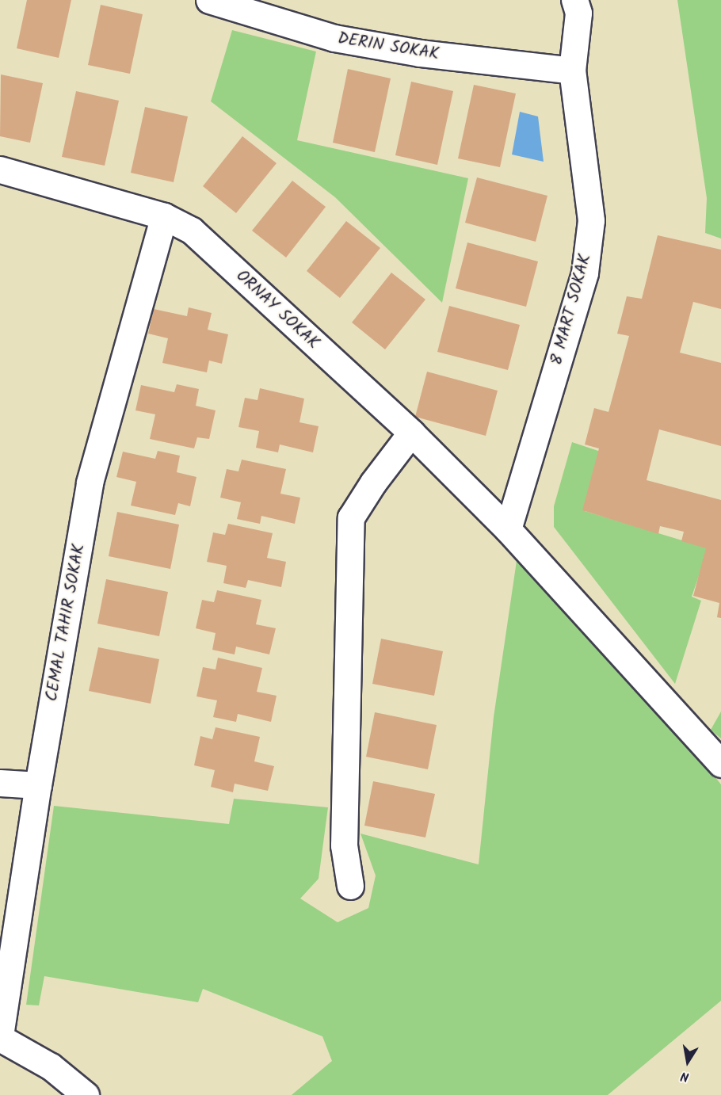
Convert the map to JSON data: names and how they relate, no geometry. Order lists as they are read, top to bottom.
{
  "streets": {
    "street": [
      "DERIN SOKAK",
      "ORNAY SOKAK",
      "8 MART SOKAK",
      "CEMAL TAHIR SOKAK"
    ]
  },
  "crossings": [
    ["DERIN SOKAK", "8 MART SOKAK"],
    ["ORNAY SOKAK", "8 MART SOKAK"],
    ["ORNAY SOKAK", "CEMAL TAHIR SOKAK"]
  ],
  "north": "bottom"
}
